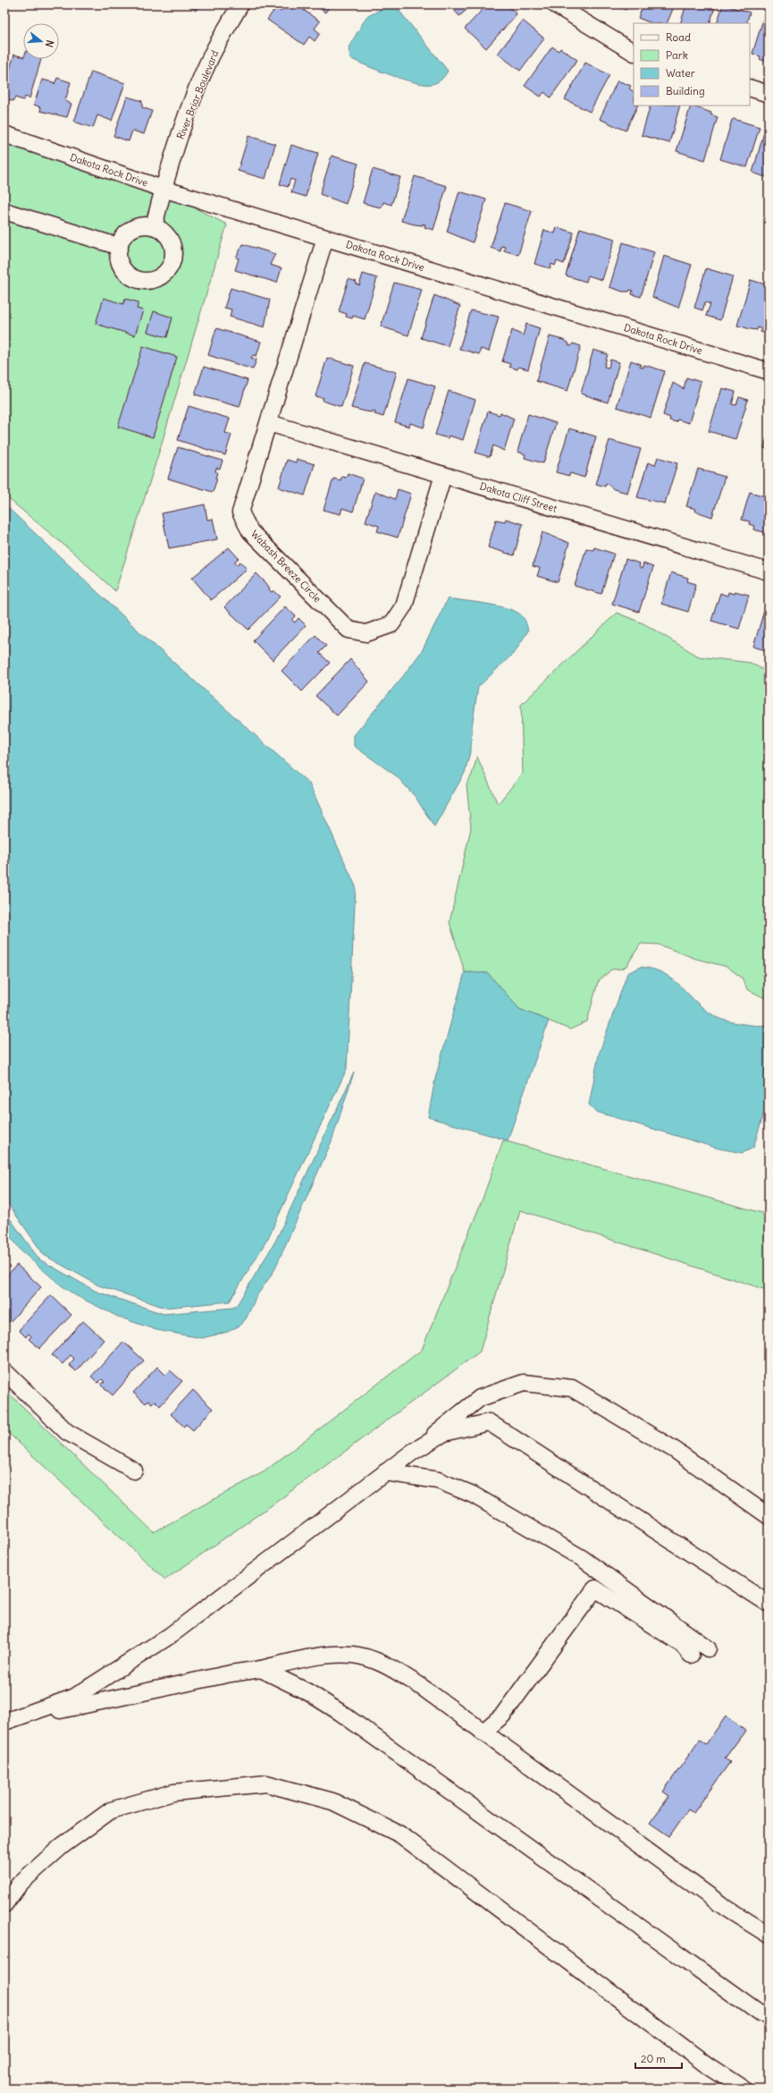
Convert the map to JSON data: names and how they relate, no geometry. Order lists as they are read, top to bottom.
{
  "streets": {
    "street": [
      "River Briar Boulevard",
      "Dakota Rock Drive",
      "Dakota Cliff Street",
      "Wabash Breeze Circle"
    ]
  },
  "crossings": [
    ["River Briar Boulevard", "Dakota Rock Drive"],
    ["Dakota Rock Drive", "Wabash Breeze Circle"],
    ["Dakota Cliff Street", "Wabash Breeze Circle"]
  ],
  "legend": [
    "Road",
    "Park",
    "Water",
    "Building"
  ],
  "scale_bar": "20 m",
  "north": "right"
}
